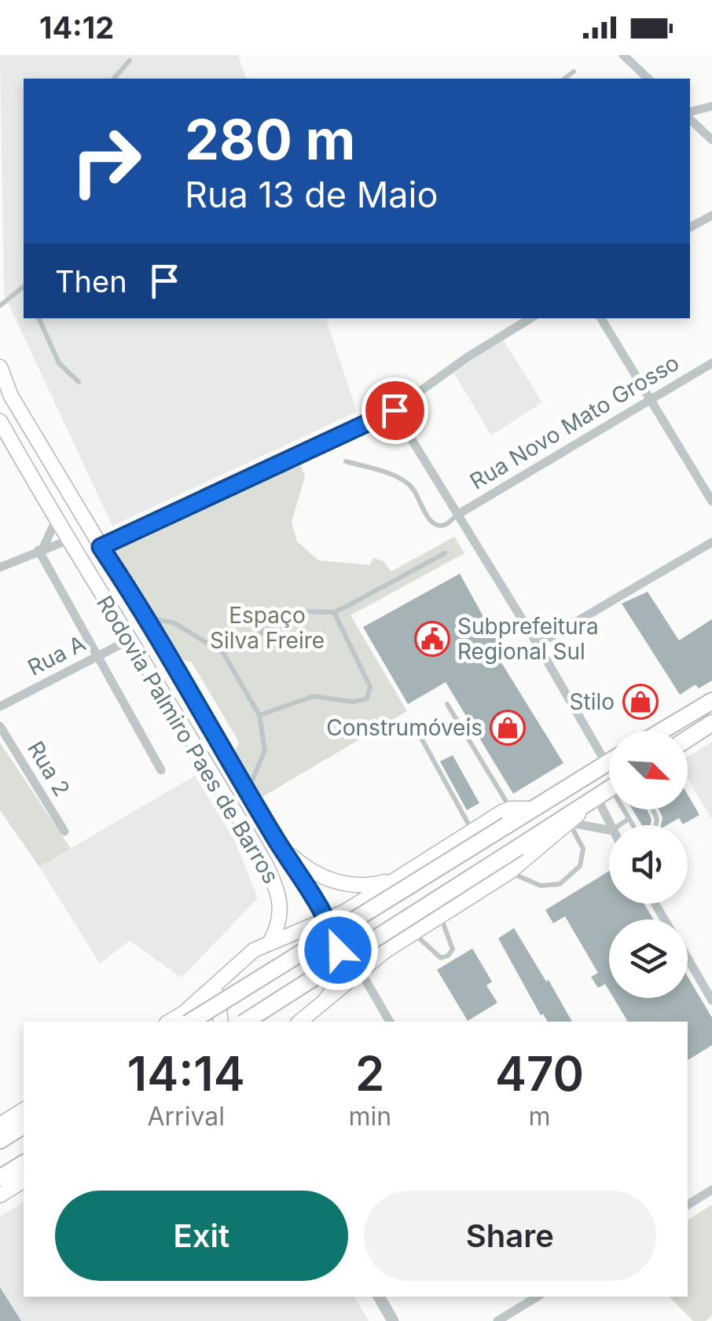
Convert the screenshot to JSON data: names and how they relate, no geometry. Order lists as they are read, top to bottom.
{
  "streets": {
    "main road": ["Rodovia Palmiro Paes de Barros"],
    "street": ["Rua Novo Mato Grosso", "Rua A", "Rua 2"]
  },
  "crossings": [
    ["Rua A", "Rodovia Palmiro Paes de Barros"]
  ],
  "parks": ["Espaço Silva Freire"],
  "places": {
    "public building": ["Subprefeitura Regional Sul"],
    "shop": ["Stilo", "Construmóveis"]
  },
  "north": "bottom right",
  "page": {
    "status": "14:12",
    "turn": ["280 m", "Rua 13 de Maio"],
    "then": "Then",
    "eta": [
      "14:14",
      "Arrival",
      "2",
      "min",
      "470",
      "m"
    ],
    "buttons": ["Exit", "Share"]
  }
}
